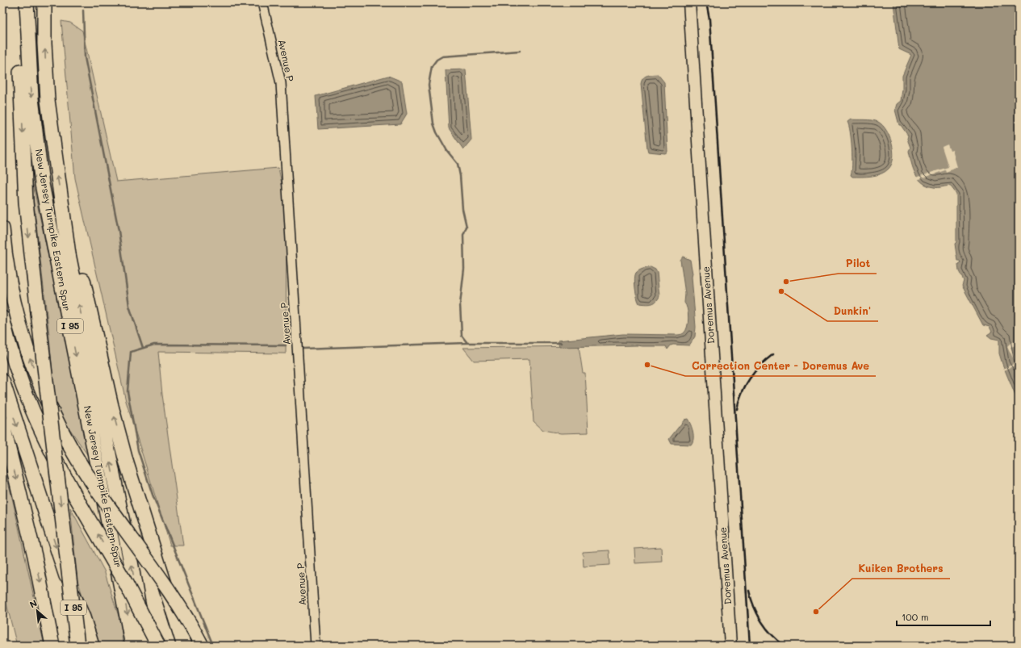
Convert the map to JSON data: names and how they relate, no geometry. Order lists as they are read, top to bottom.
{
  "streets": {
    "highway": ["New Jersey Turnpike Eastern Spur", "I 95"],
    "main road": ["Doremus Avenue"],
    "street": ["Avenue P"]
  },
  "places": [
    "Pilot",
    "Dunkin'",
    "Correction Center - Doremus Ave",
    "Kuiken Brothers"
  ],
  "scale_bar": "100 m",
  "north": "top left"
}
